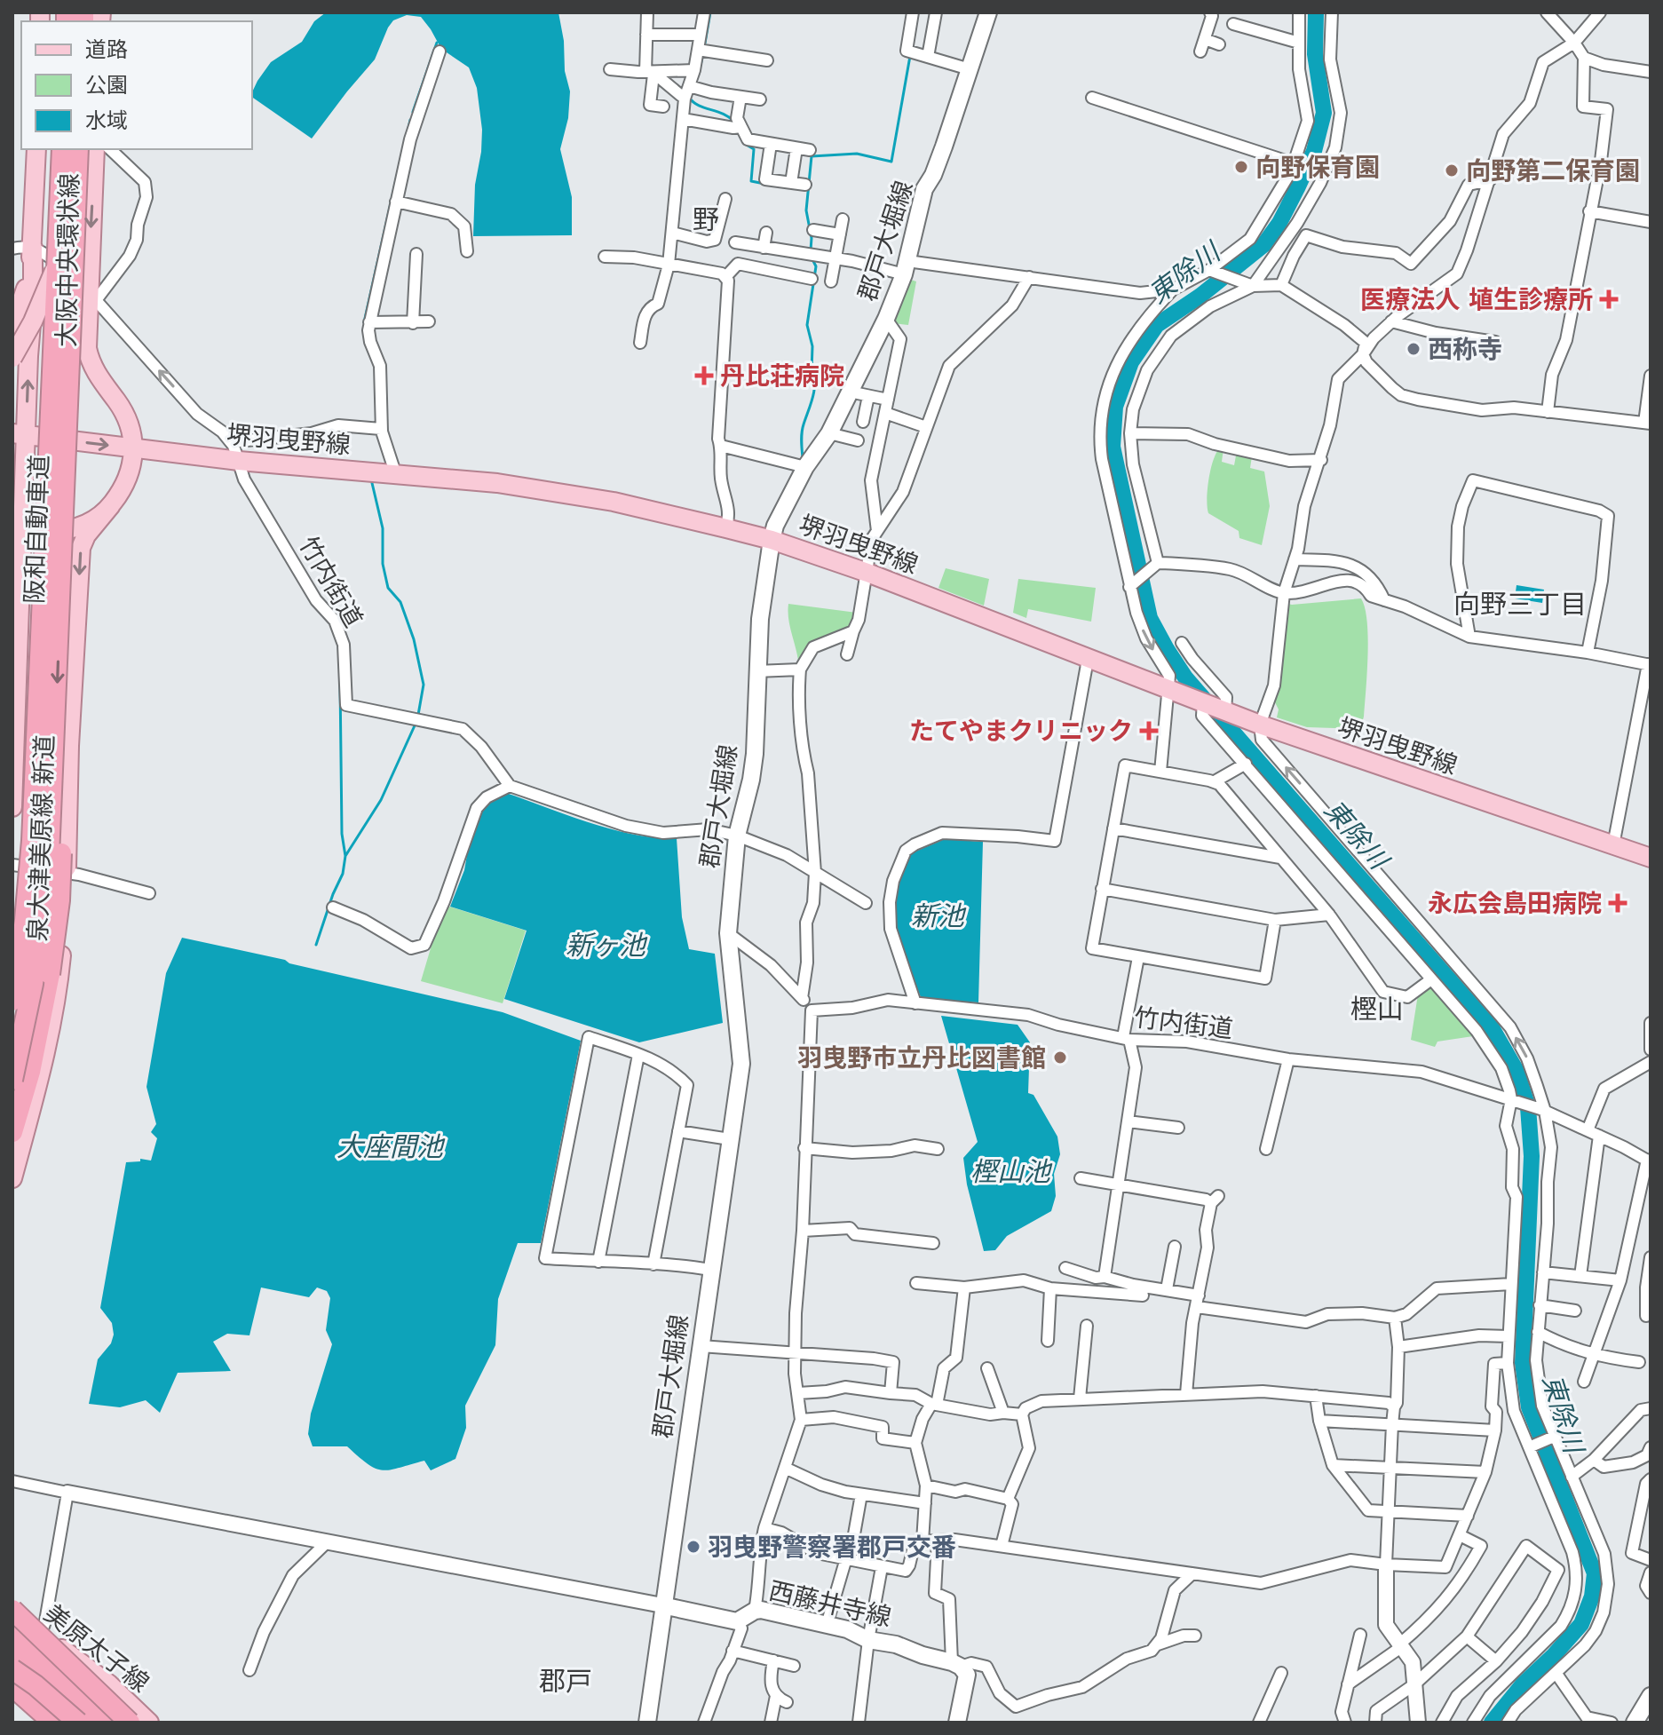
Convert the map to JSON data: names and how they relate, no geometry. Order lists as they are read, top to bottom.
{
  "streets": {
    "highway": ["阪和自動車道"],
    "main road": [
      "郡戸大堀線",
      "大阪中央環状線",
      "堺羽曳野線",
      "泉大津美原線 新道",
      "西藤井寺線",
      "美原太子線"
    ],
    "street": ["竹内街道"]
  },
  "crossings": [
    ["郡戸大堀線", "堺羽曳野線"],
    ["郡戸大堀線", "西藤井寺線"],
    ["大阪中央環状線", "堺羽曳野線"],
    ["大阪中央環状線", "竹内街道"],
    ["大阪中央環状線", "泉大津美原線 新道"],
    ["堺羽曳野線", "竹内街道"],
    ["堺羽曳野線", "泉大津美原線 新道"],
    ["竹内街道", "泉大津美原線 新道"]
  ],
  "districts": [
    "野",
    "向野三丁目",
    "樫山",
    "郡戸"
  ],
  "water": [
    "東除川",
    "新池",
    "新ヶ池",
    "大座間池",
    "樫山池"
  ],
  "places": {
    "other": [
      "向野保育園",
      "向野第二保育園",
      "西称寺",
      "羽曳野市立丹比図書館",
      "羽曳野警察署郡戸交番"
    ],
    "health": [
      "医療法人 埴生診療所",
      "丹比荘病院",
      "たてやまクリニック",
      "永広会島田病院"
    ]
  },
  "legend": ["道路", "公園", "水域"]
}
